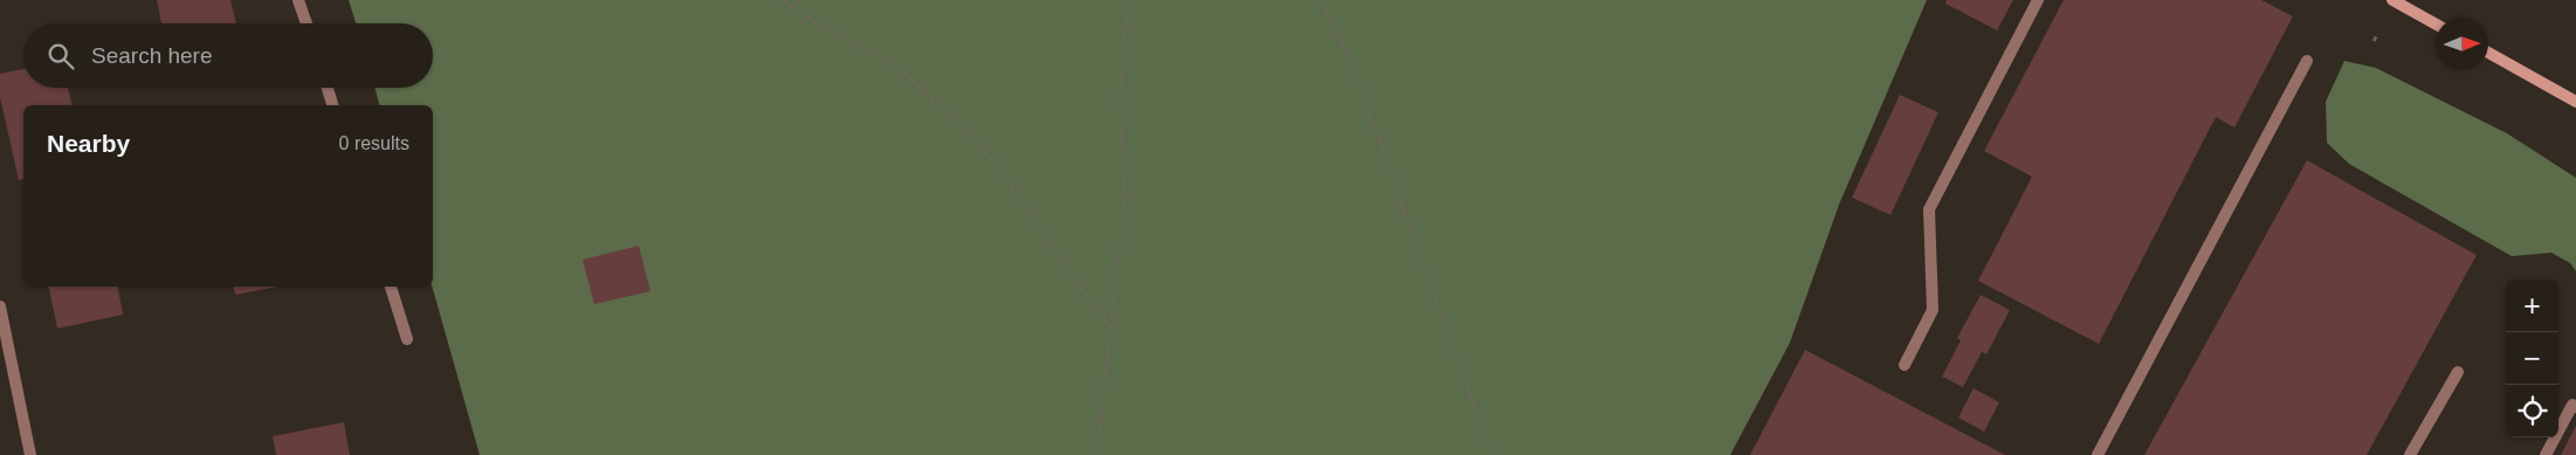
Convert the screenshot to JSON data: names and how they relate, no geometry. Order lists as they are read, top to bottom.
{
  "north": "right",
  "page": {
    "search": "Search here",
    "heading": ["Nearby", "0 results"],
    "map_buttons": ["+", "−"]
  }
}
